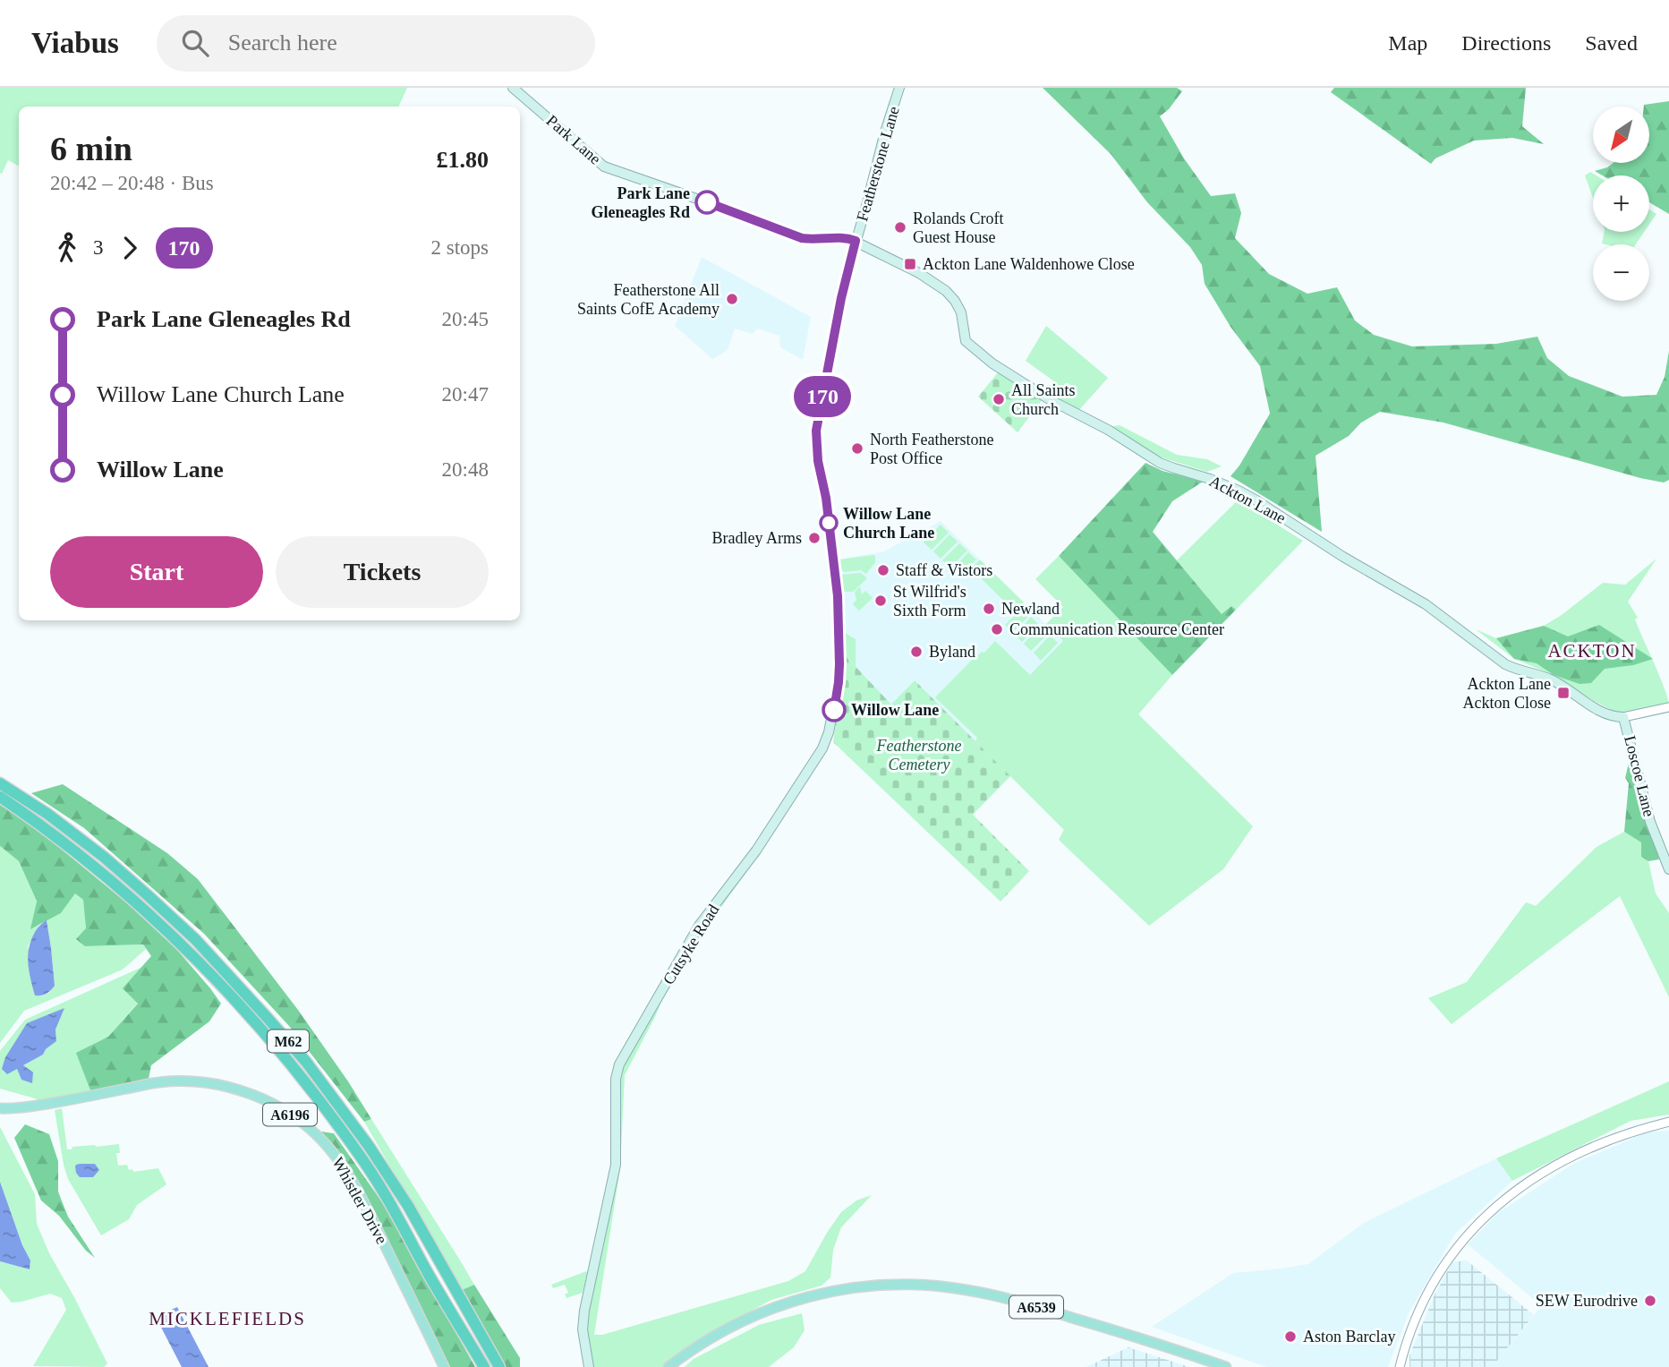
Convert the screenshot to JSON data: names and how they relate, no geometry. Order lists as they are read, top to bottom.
{
  "streets": {
    "highway": ["M62"],
    "main road": [
      "Park Lane",
      "Featherstone Lane",
      "Ackton Lane",
      "Loscoe Lane",
      "Cutsyke Road",
      "A6196",
      "Whistler Drive",
      "A6539"
    ]
  },
  "crossings": [
    ["Park Lane", "Featherstone Lane"],
    ["Park Lane", "Ackton Lane"],
    ["Park Lane", "Cutsyke Road"],
    ["Featherstone Lane", "Ackton Lane"],
    ["Featherstone Lane", "Cutsyke Road"],
    ["Ackton Lane", "Loscoe Lane"],
    ["Ackton Lane", "Cutsyke Road"]
  ],
  "districts": ["ACKTON", "MICKLEFIELDS"],
  "parks": ["Featherstone Cemetery"],
  "places": {
    "other": [
      "Park Lane Gleneagles Rd",
      "Rolands Croft Guest House",
      "Featherstone All Saints CofE Academy",
      "All Saints Church",
      "North Featherstone Post Office",
      "Willow Lane Church Lane",
      "Bradley Arms",
      "Staff & Vistors",
      "St Wilfrid's Sixth Form",
      "Newland",
      "Communication Resource Center",
      "Byland",
      "Willow Lane",
      "SEW Eurodrive",
      "Aston Barclay"
    ],
    "transit": ["Ackton Lane Waldenhowe Close", "Ackton Lane Ackton Close"]
  },
  "lines": ["bus line 170"],
  "north": "bottom left",
  "page": {
    "header": "Viabus",
    "search": "Search here",
    "nav": ["Map", "Directions", "Saved"],
    "on_map": "170",
    "map_buttons": ["+", "−"],
    "heading": ["6 min", "20:42 – 20:48 · Bus", "£1.80"],
    "legs": ["3", "170", "2 stops"],
    "list": [
      {
        "name": "Park Lane Gleneagles Rd",
        "value": "20:45"
      },
      {
        "name": "Willow Lane Church Lane",
        "value": "20:47"
      },
      {
        "name": "Willow Lane",
        "value": "20:48"
      }
    ],
    "buttons": ["Start", "Tickets"]
  }
}
